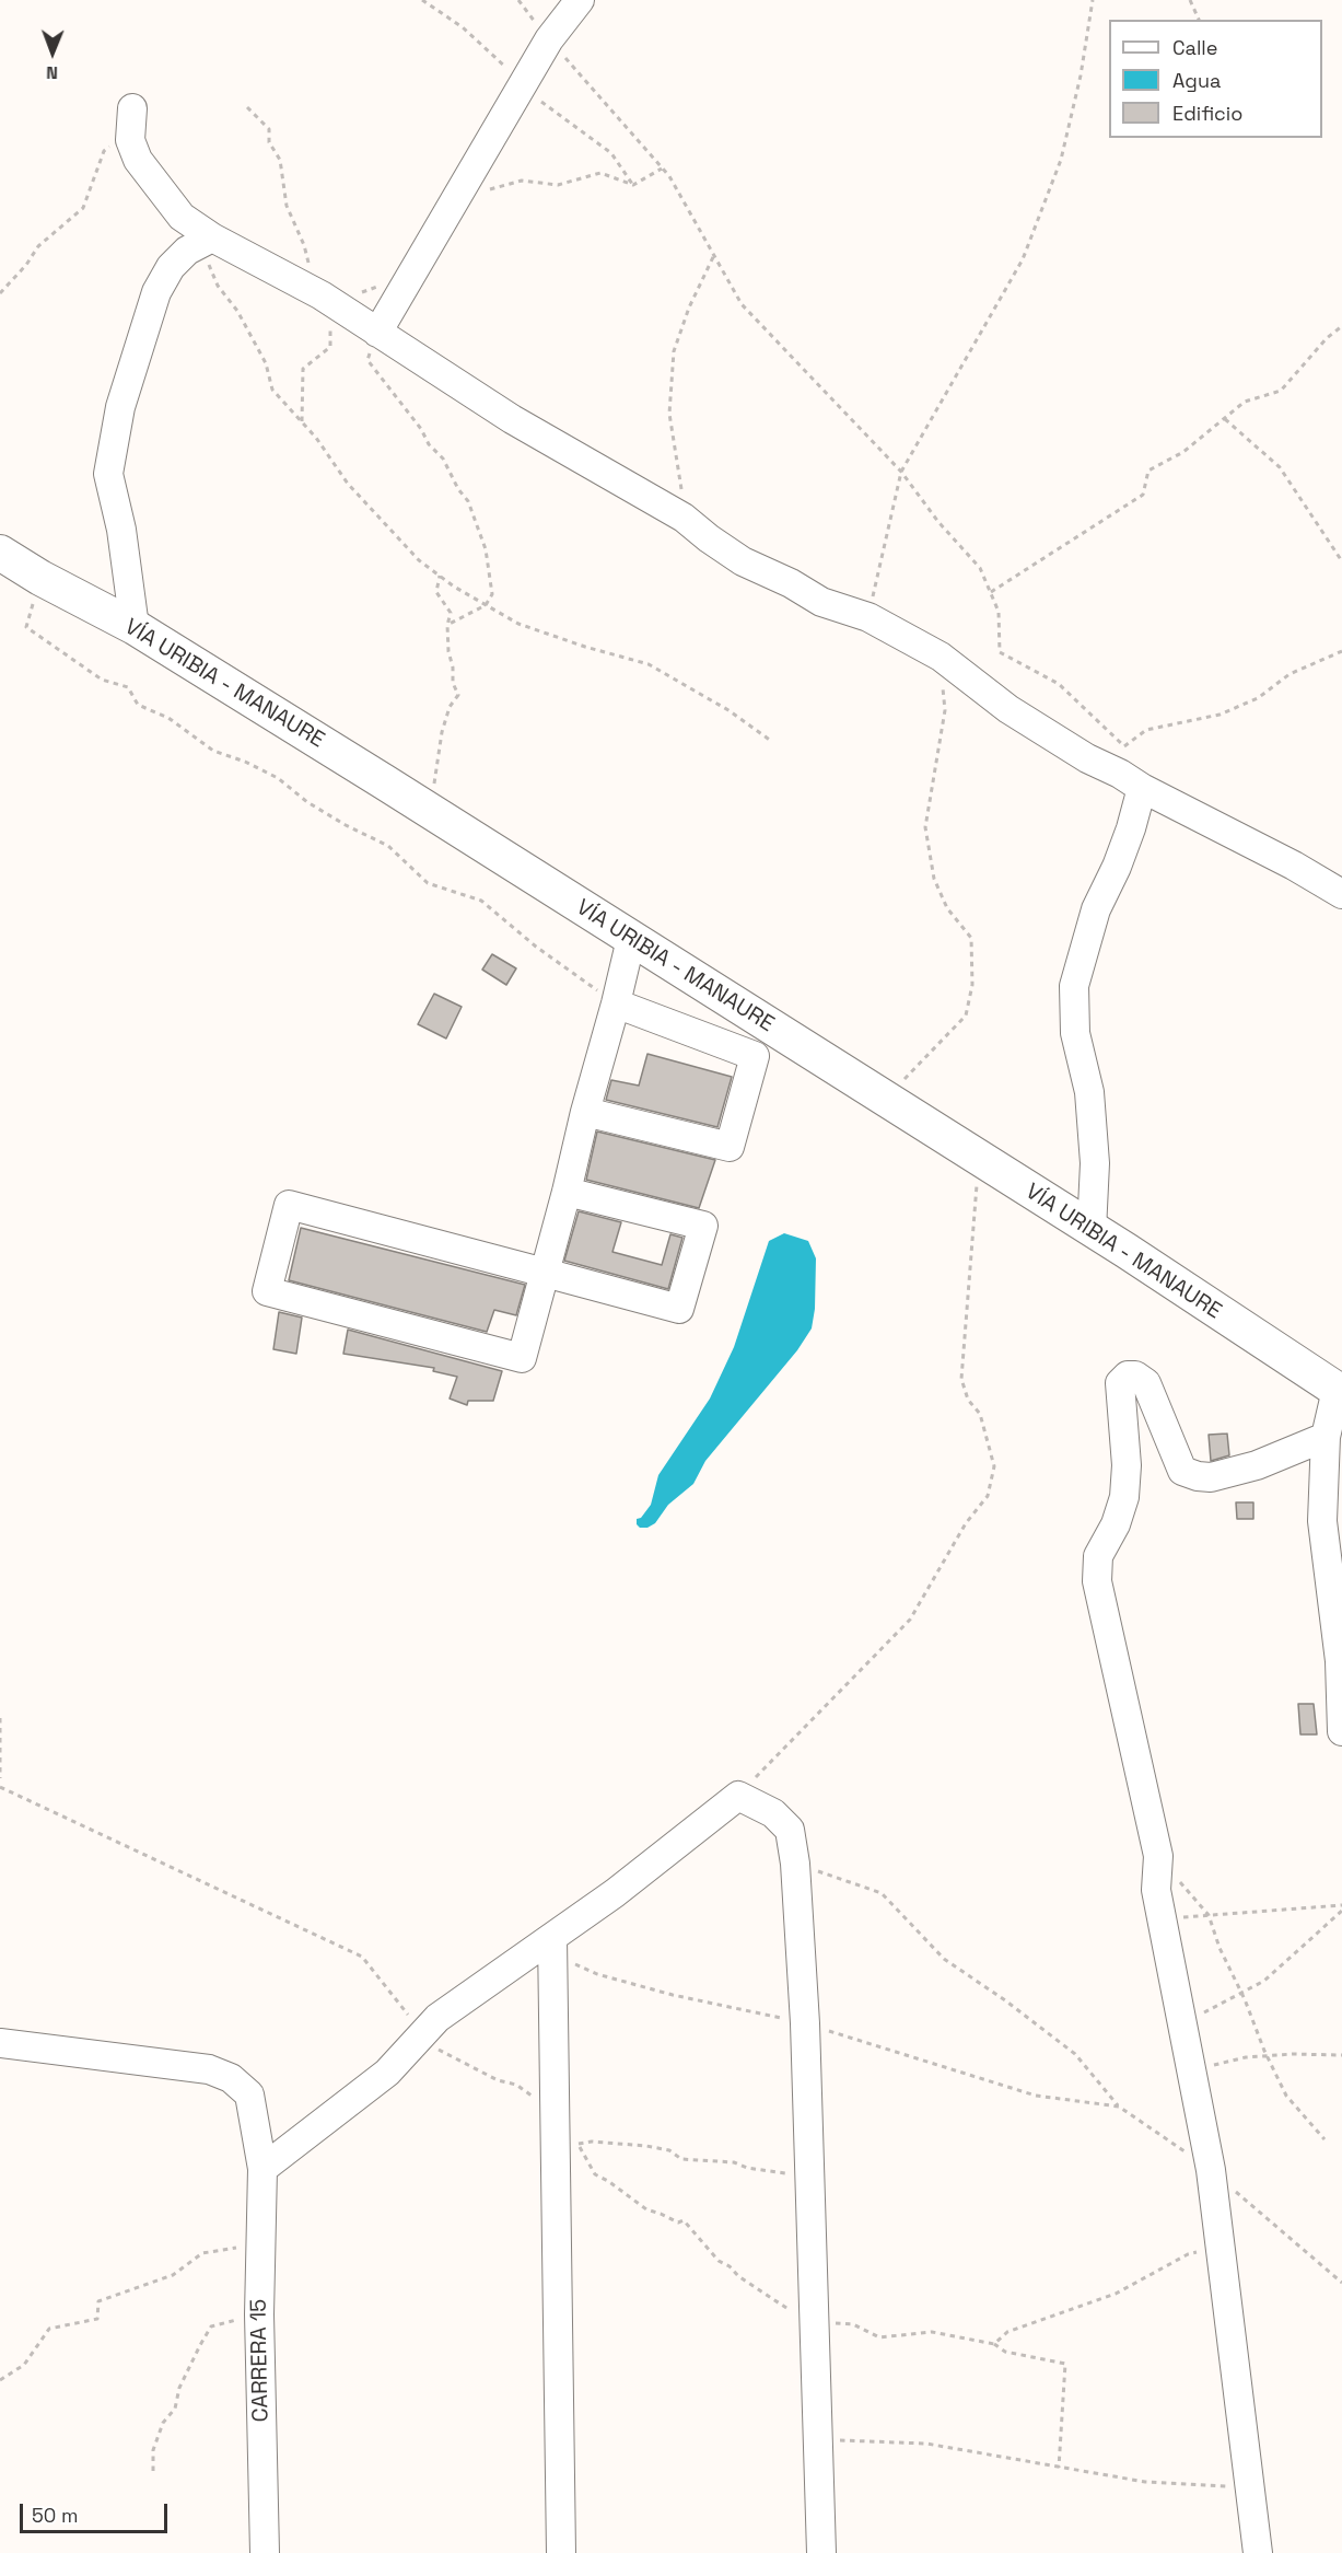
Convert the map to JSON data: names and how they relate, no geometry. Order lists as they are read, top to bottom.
{
  "streets": {
    "main road": ["VÍA URIBIA - MANAURE"],
    "street": ["CARRERA 15"]
  },
  "legend": ["Calle", "Agua", "Edificio"],
  "scale_bar": "50 m",
  "north": "bottom"
}
